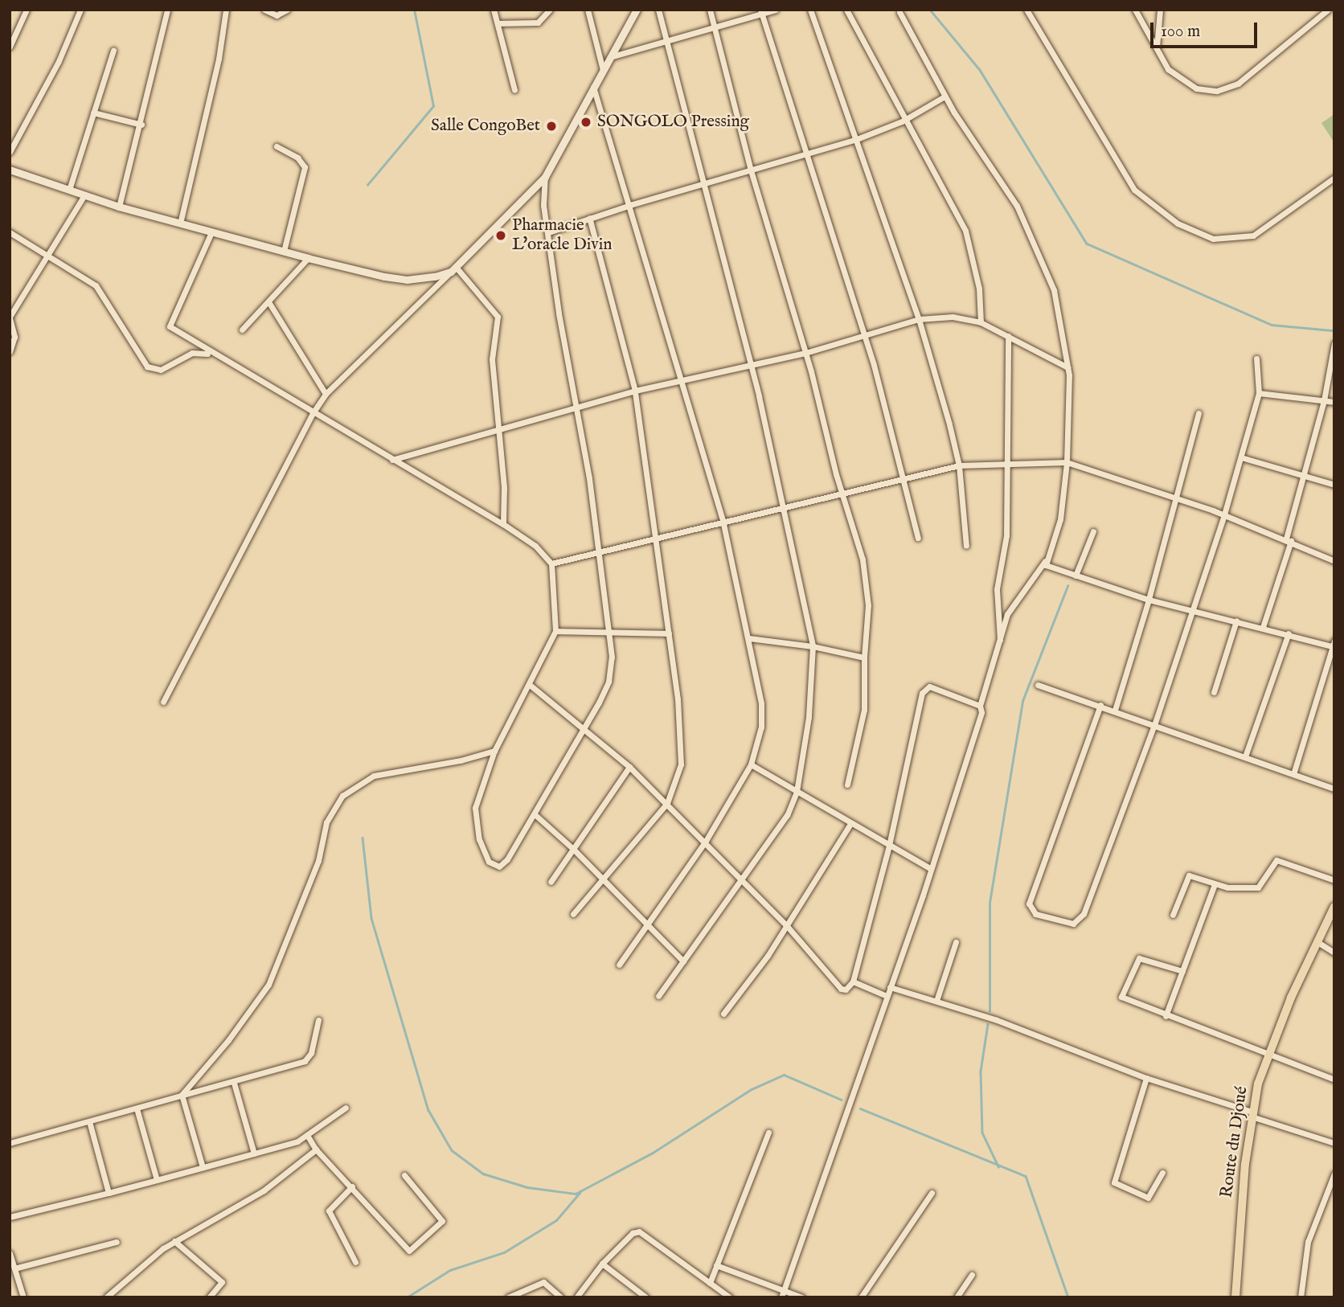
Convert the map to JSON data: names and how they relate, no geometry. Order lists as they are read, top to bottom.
{
  "streets": {
    "main road": ["Route du Djoué"]
  },
  "places": ["SONGOLO Pressing", "Salle CongoBet", "Pharmacie L'oracle Divin"],
  "scale_bar": "100 m"
}
